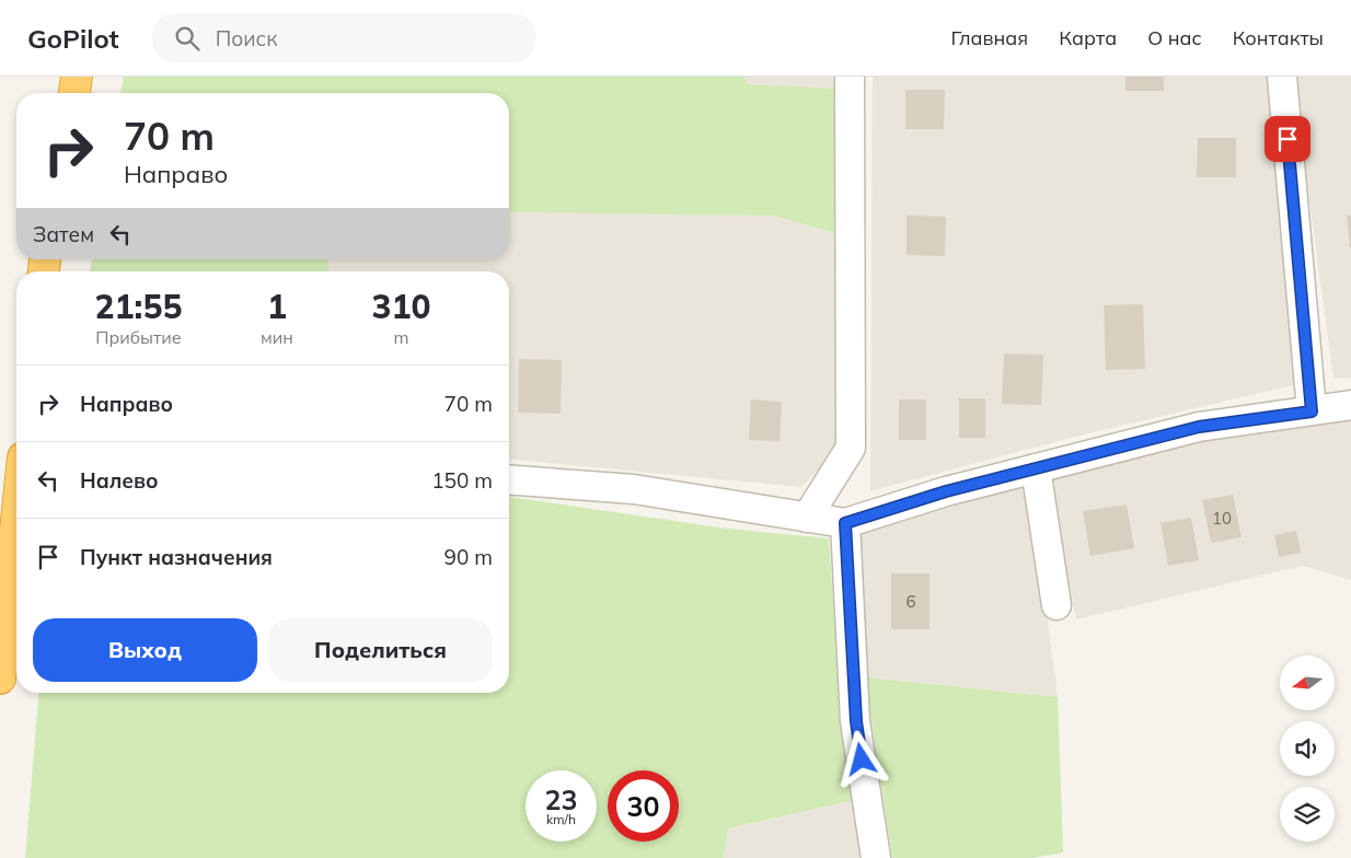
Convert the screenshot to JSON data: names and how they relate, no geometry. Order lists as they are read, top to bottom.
{
  "house_numbers": ["10", "6"],
  "north": "left",
  "page": {
    "header": "GoPilot",
    "search": "Поиск",
    "nav": [
      "Главная",
      "Карта",
      "О нас",
      "Контакты"
    ],
    "turn": ["70 m", "Направо"],
    "then": "Затем",
    "eta": [
      "21:55",
      "Прибытие",
      "1",
      "мин",
      "310",
      "m"
    ],
    "list": [
      {
        "name": "Направо",
        "value": "70 m"
      },
      {
        "name": "Налево",
        "value": "150 m"
      },
      {
        "name": "Пункт назначения",
        "value": "90 m"
      }
    ],
    "buttons": ["Выход", "Поделиться"],
    "speed": "23 km/h",
    "limit": "30"
  }
}
